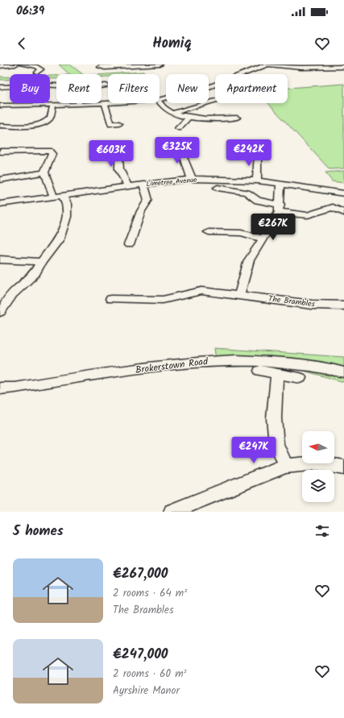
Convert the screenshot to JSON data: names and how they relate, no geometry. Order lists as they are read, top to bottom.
{
  "streets": {
    "street": ["Limetree Avenue", "The Brambles", "Brokerstown Road"]
  },
  "north": "left",
  "page": {
    "status": "06:39",
    "header": "Homiq",
    "chip": [
      "Buy",
      "Rent",
      "Filters",
      "New",
      "Apartment"
    ],
    "price": [
      "€325K",
      "€242K",
      "€603K",
      "€267K",
      "€247K"
    ],
    "heading": "5 homes",
    "list": [
      {
        "name": "€267,000",
        "note": "2 rooms · 64 m² · The Brambles"
      },
      {
        "name": "€247,000",
        "note": "2 rooms · 60 m² · Ayrshire Manor"
      }
    ]
  }
}
